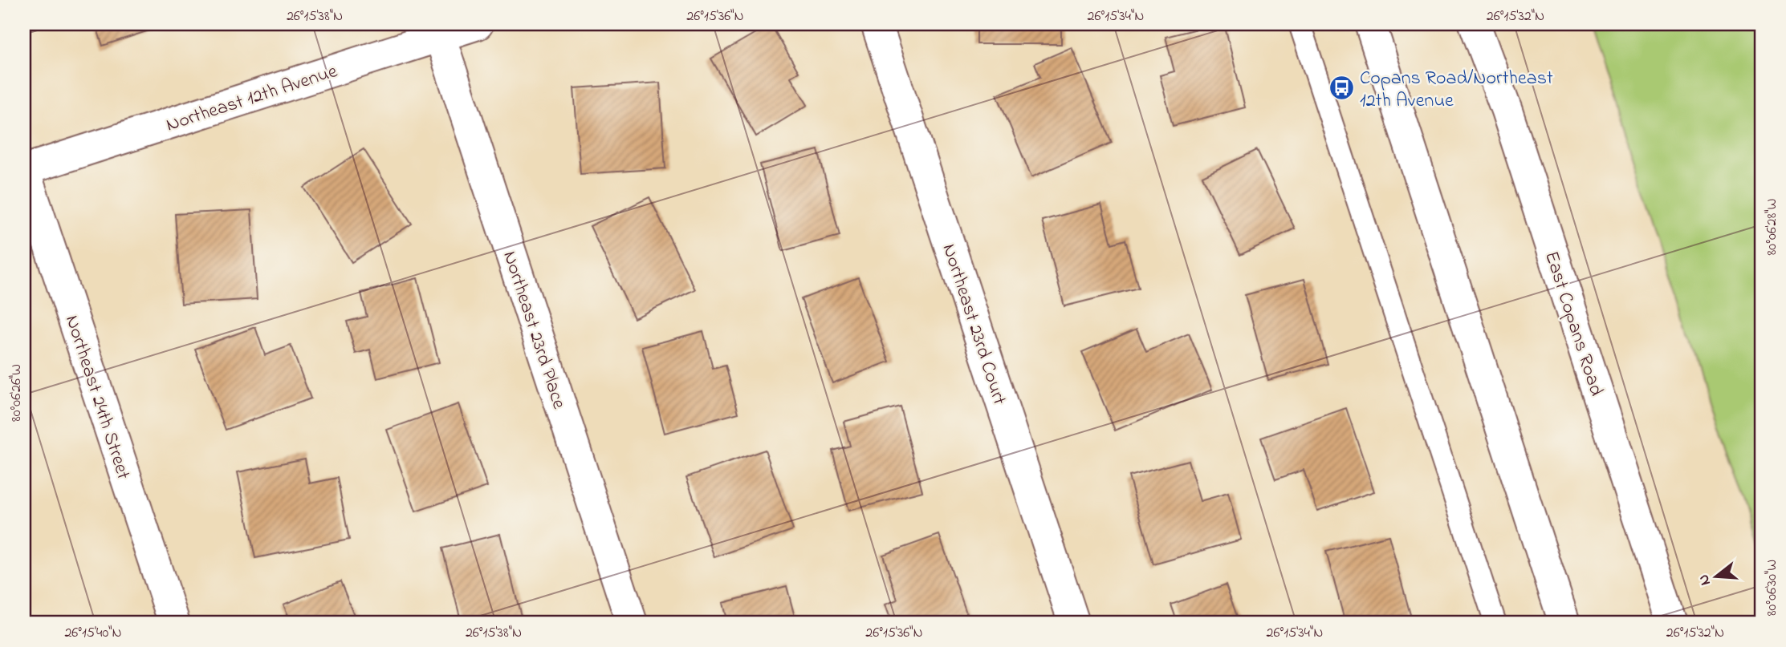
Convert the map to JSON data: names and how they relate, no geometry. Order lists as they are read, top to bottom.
{
  "streets": {
    "street": [
      "Northeast 12th Avenue",
      "East Copans Road",
      "Northeast 23rd Court",
      "Northeast 23rd Place",
      "Northeast 24th Street"
    ]
  },
  "crossings": [
    ["Northeast 12th Avenue", "Northeast 23rd Place"],
    ["Northeast 12th Avenue", "Northeast 24th Street"]
  ],
  "places": {
    "bus stop": ["Copans Road/Northeast 12th Avenue"]
  },
  "north": "left",
  "coordinates": [
    "26°15'38\"N",
    "26°15'36\"N",
    "26°15'34\"N",
    "26°15'32\"N",
    "80°06'28\"W",
    "80°06'26\"W",
    "80°06'30\"W",
    "26°15'40\"N"
  ]
}
